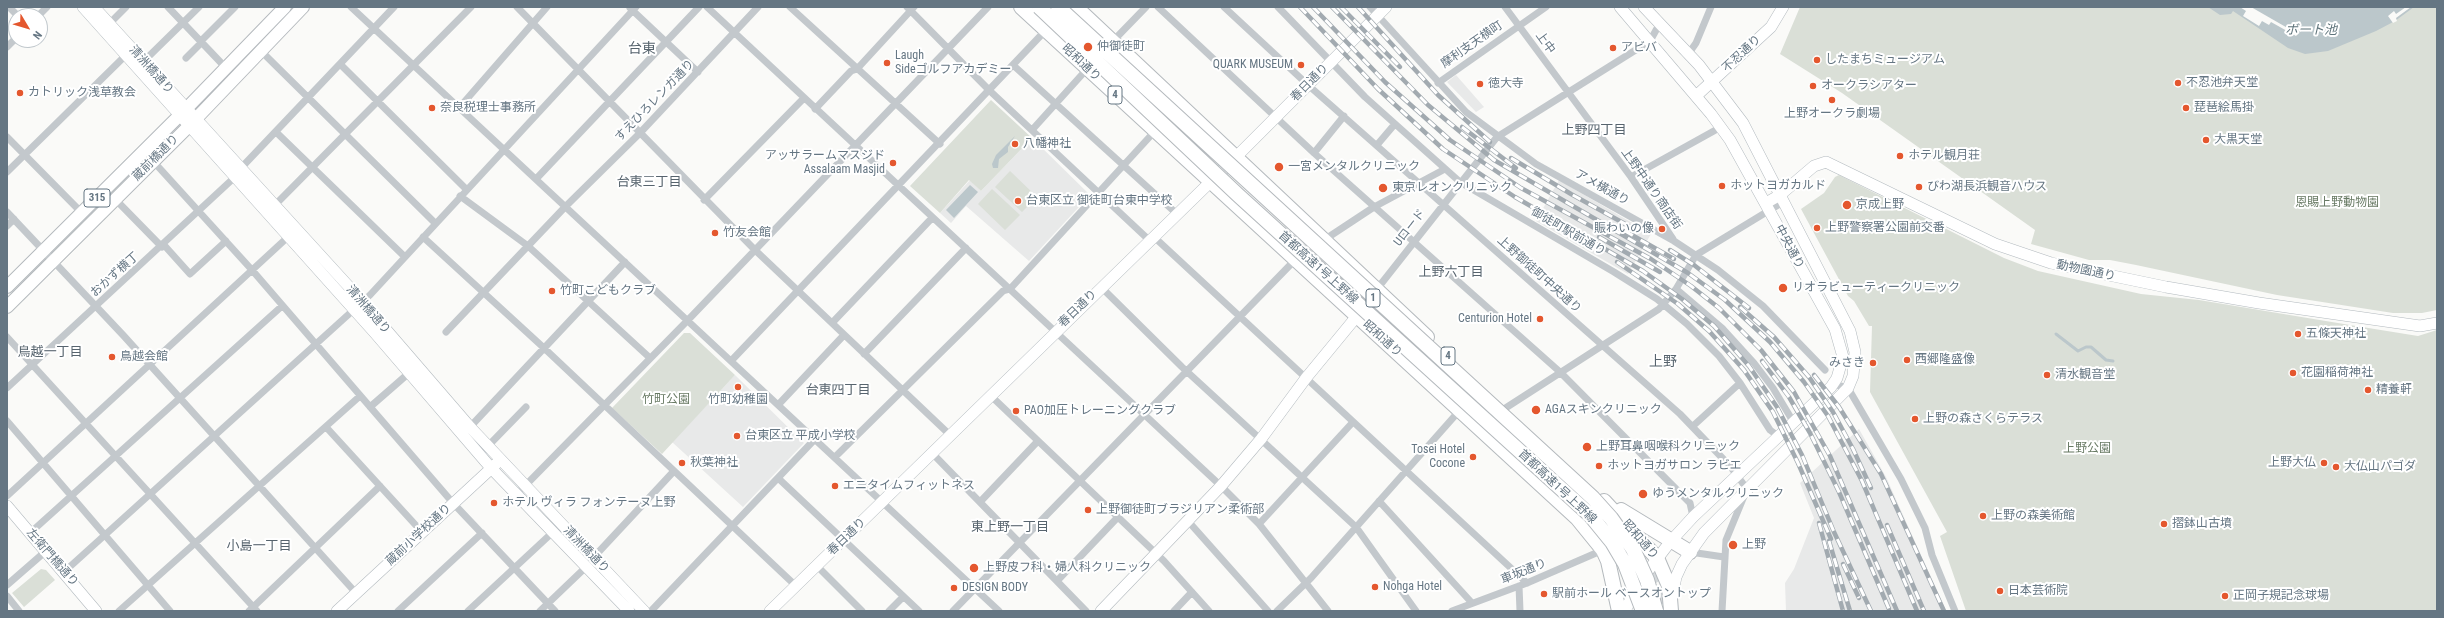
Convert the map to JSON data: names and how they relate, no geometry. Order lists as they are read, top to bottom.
{
  "streets": {
    "highway": [
      "昭和通り",
      "4",
      "首都高速1号上野線",
      "1"
    ],
    "main road": ["蔵前橋通り", "315"],
    "street": [
      "上中",
      "摩利支天横町",
      "不忍通り",
      "清洲橋通り",
      "春日通り",
      "すえひろレンガ通り",
      "アメ横通り",
      "上野中通り商店街",
      "Uロード",
      "御徒町駅前通り",
      "中央通り",
      "動物園通り",
      "おかず横丁",
      "上野御徒町中央通り",
      "蔵前小学校通り",
      "左衛門橋通り",
      "車坂通り"
    ]
  },
  "crossings": [
    ["上中", "摩利支天横町"],
    ["上中", "上野中通り商店街"],
    ["上中", "Uロード"],
    ["摩利支天横町", "アメ横通り"],
    ["不忍通り", "中央通り"],
    ["昭和通り", "春日通り"],
    ["昭和通り", "Uロード"],
    ["昭和通り", "中央通り"],
    ["昭和通り", "車坂通り"],
    ["清洲橋通り", "蔵前橋通り"],
    ["清洲橋通り", "おかず横丁"],
    ["清洲橋通り", "蔵前小学校通り"],
    ["春日通り", "アメ横通り"],
    ["春日通り", "御徒町駅前通り"],
    ["春日通り", "上野御徒町中央通り"],
    ["アメ横通り", "上野中通り商店街"],
    ["アメ横通り", "Uロード"],
    ["上野中通り商店街", "Uロード"],
    ["Uロード", "御徒町駅前通り"],
    ["Uロード", "中央通り"],
    ["Uロード", "上野御徒町中央通り"],
    ["御徒町駅前通り", "中央通り"],
    ["中央通り", "動物園通り"],
    ["中央通り", "上野御徒町中央通り"]
  ],
  "districts": [
    "台東",
    "上野四丁目",
    "台東三丁目",
    "上野六丁目",
    "鳥越一丁目",
    "上野",
    "台東四丁目",
    "東上野一丁目",
    "小島一丁目"
  ],
  "water": ["ボート池"],
  "parks": ["恩賜上野動物園", "竹町公園", "上野公園"],
  "places": [
    "仲御徒町",
    "アビバ",
    "したまちミュージアム",
    "Laugh Sideゴルフアカデミー",
    "QUARK MUSEUM",
    "不忍池弁天堂",
    "徳大寺",
    "オークラシアター",
    "カトリック浅草教会",
    "上野オークラ劇場",
    "奈良税理士事務所",
    "琵琶絵馬掛",
    "大黒天堂",
    "八幡神社",
    "ホテル観月荘",
    "アッサラームマスジド Assalaam Masjid",
    "一宮メンタルクリニック",
    "ホットヨガカルド",
    "びわ湖長浜観音ハウス",
    "東京レオンクリニック",
    "台東区立 御徒町台東中学校",
    "京成上野",
    "上野警察署公園前交番",
    "賑わいの像",
    "竹友会館",
    "リオラビューティークリニック",
    "竹町こどもクラブ",
    "Centurion Hotel",
    "五條天神社",
    "鳥越会館",
    "西郷隆盛像",
    "みさき",
    "花園稲荷神社",
    "清水観音堂",
    "竹町幼稚園",
    "精養軒",
    "AGAスキンクリニック",
    "PAO加圧トレーニングクラブ",
    "上野の森さくらテラス",
    "台東区立 平成小学校",
    "上野耳鼻咽喉科クリニック",
    "Tosei Hotel Cocone",
    "秋葉神社",
    "上野大仏",
    "ホットヨガサロン ラビエ",
    "大仏山パゴダ",
    "エニタイムフィットネス",
    "ゆうメンタルクリニック",
    "ホテル ヴィラ フォンテーヌ上野",
    "上野御徒町ブラジリアン柔術部",
    "上野の森美術館",
    "摺鉢山古墳",
    "上野",
    "上野皮フ科・婦人科クリニック",
    "Nohga Hotel",
    "DESIGN BODY",
    "日本芸術院",
    "駅前ホール ベースオントップ",
    "正岡子規記念球場"
  ],
  "north": "bottom right"
}
